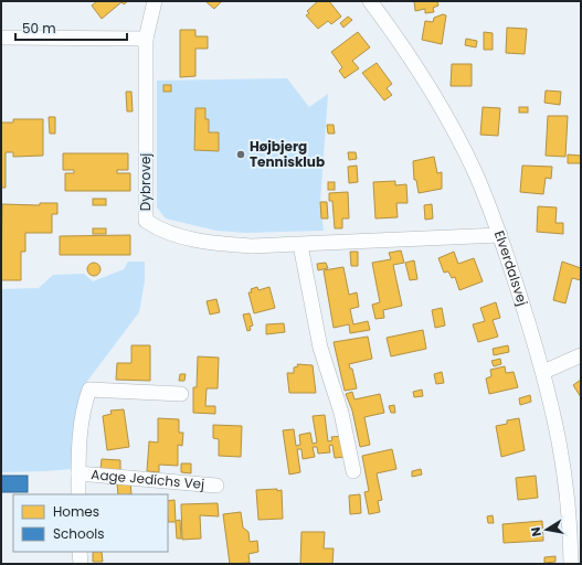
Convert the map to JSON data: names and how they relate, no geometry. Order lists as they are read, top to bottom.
{
  "streets": {
    "street": ["Dybrovej", "Elverdalsvej", "Aage Jedichs Vej"]
  },
  "crossings": [
    ["Dybrovej", "Elverdalsvej"]
  ],
  "places": ["Højbjerg Tennisklub"],
  "legend": ["Homes", "Schools"],
  "scale_bar": "50 m",
  "north": "left"
}
